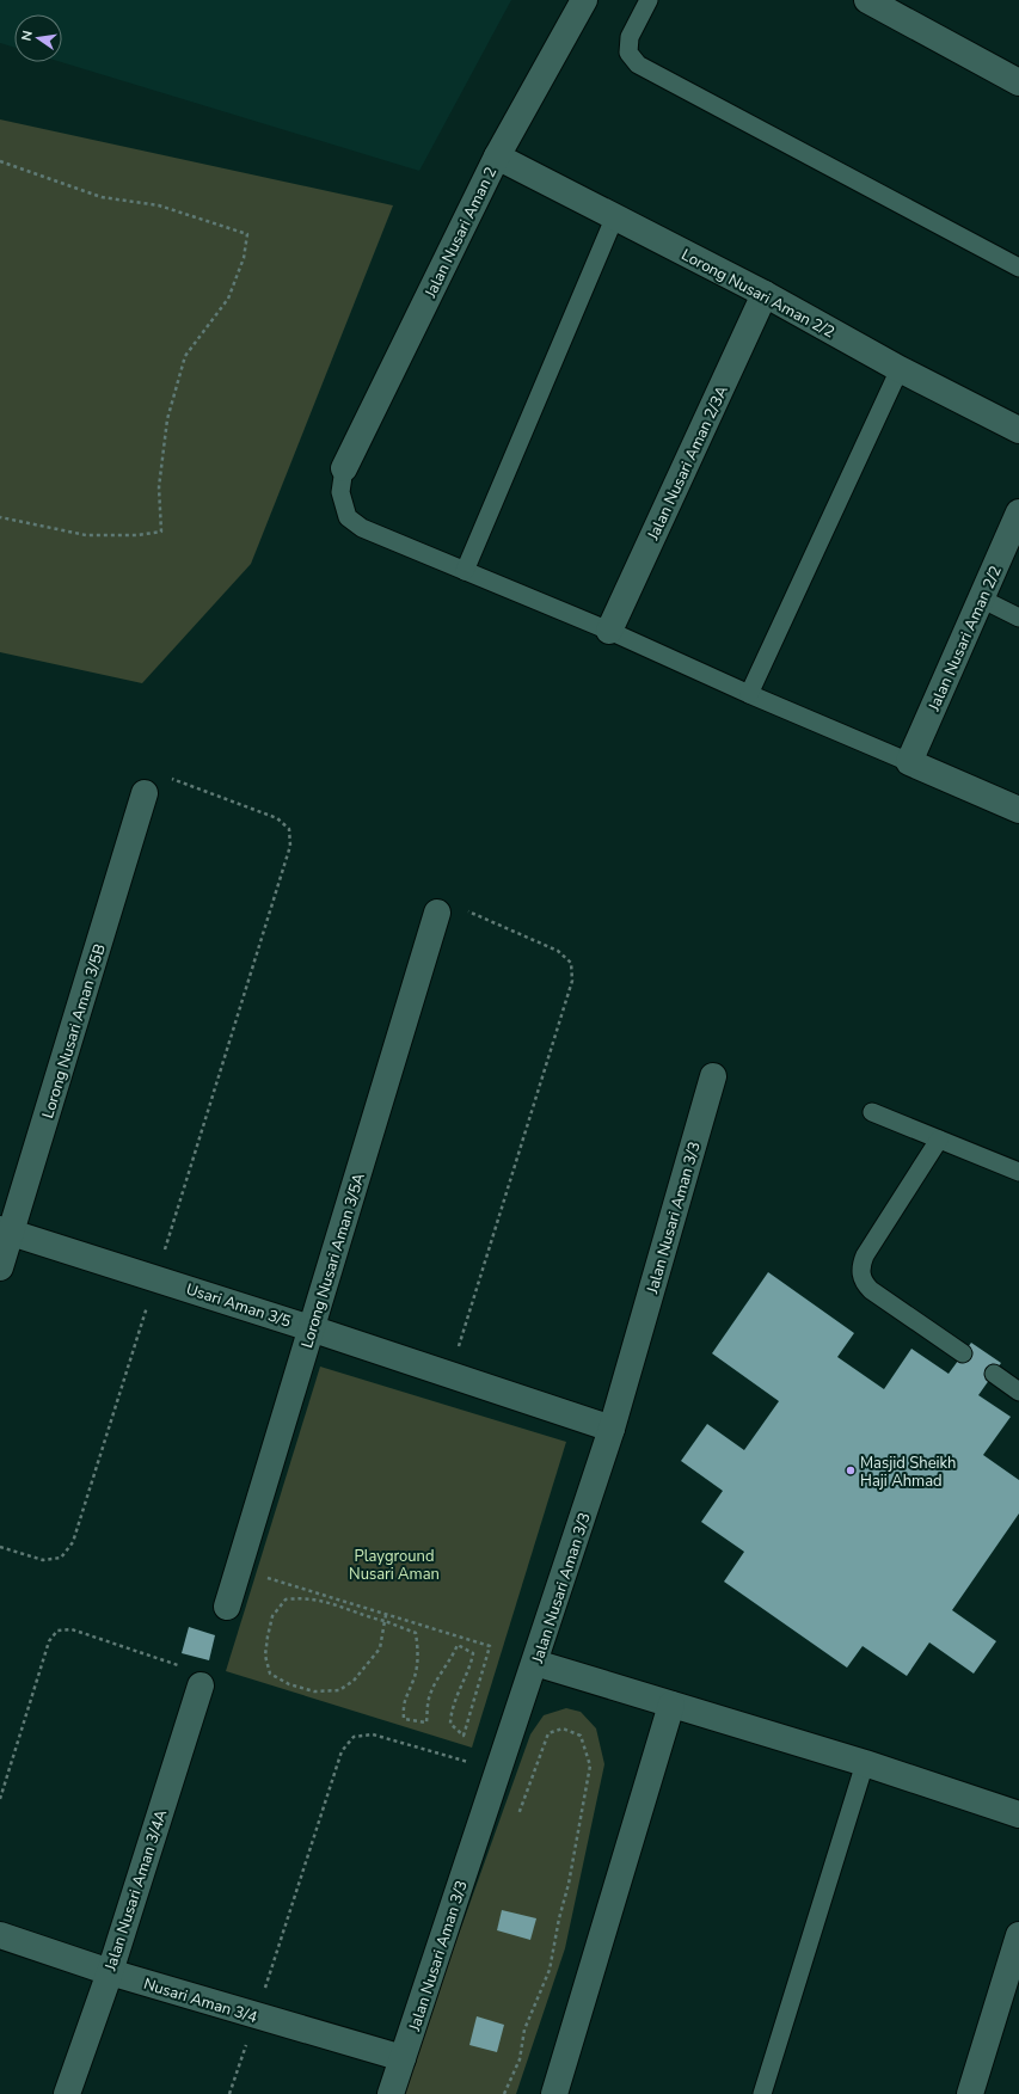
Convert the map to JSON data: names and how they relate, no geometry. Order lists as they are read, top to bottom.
{
  "streets": {
    "street": [
      "Jalan Nusari Aman 2",
      "Lorong Nusari Aman 2/2",
      "Jalan Nusari Aman 2/3A",
      "Jalan Nusari Aman 2/2",
      "Lorong Nusari Aman 3/5B",
      "Jalan Nusari Aman 3/3",
      "Lorong Nusari Aman 3/5A",
      "Usari Aman 3/5",
      "Jalan Nusari Aman 3/4A",
      "Nusari Aman 3/4"
    ]
  },
  "crossings": [
    ["Jalan Nusari Aman 2", "Lorong Nusari Aman 2/2"],
    ["Lorong Nusari Aman 2/2", "Jalan Nusari Aman 2/3A"],
    ["Lorong Nusari Aman 3/5B", "Usari Aman 3/5"],
    ["Jalan Nusari Aman 3/3", "Usari Aman 3/5"],
    ["Jalan Nusari Aman 3/3", "Nusari Aman 3/4"],
    ["Lorong Nusari Aman 3/5A", "Usari Aman 3/5"],
    ["Jalan Nusari Aman 3/4A", "Nusari Aman 3/4"]
  ],
  "parks": ["Playground Nusari Aman"],
  "places": ["Masjid Sheikh Haji Ahmad"],
  "north": "left"
}
